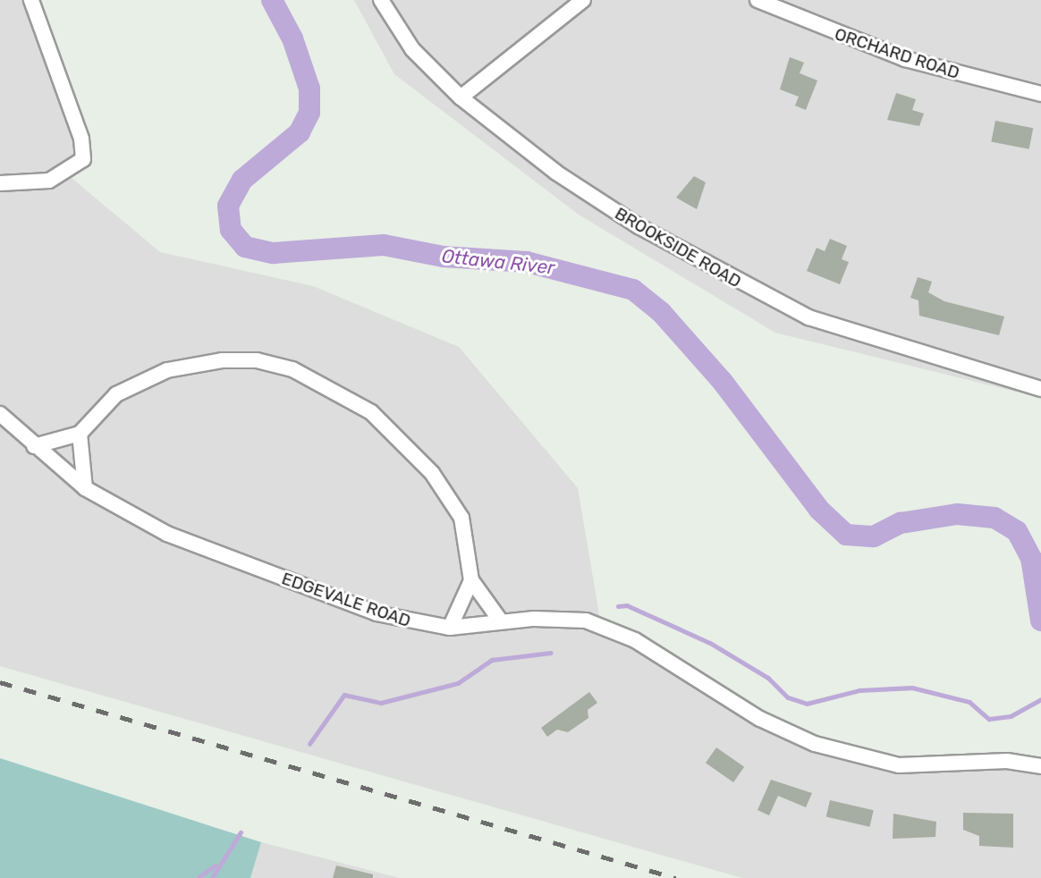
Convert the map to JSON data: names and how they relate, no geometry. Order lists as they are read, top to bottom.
{
  "streets": {
    "street": ["ORCHARD ROAD", "BROOKSIDE ROAD", "EDGEVALE ROAD"]
  },
  "water": ["Ottawa River"]
}
